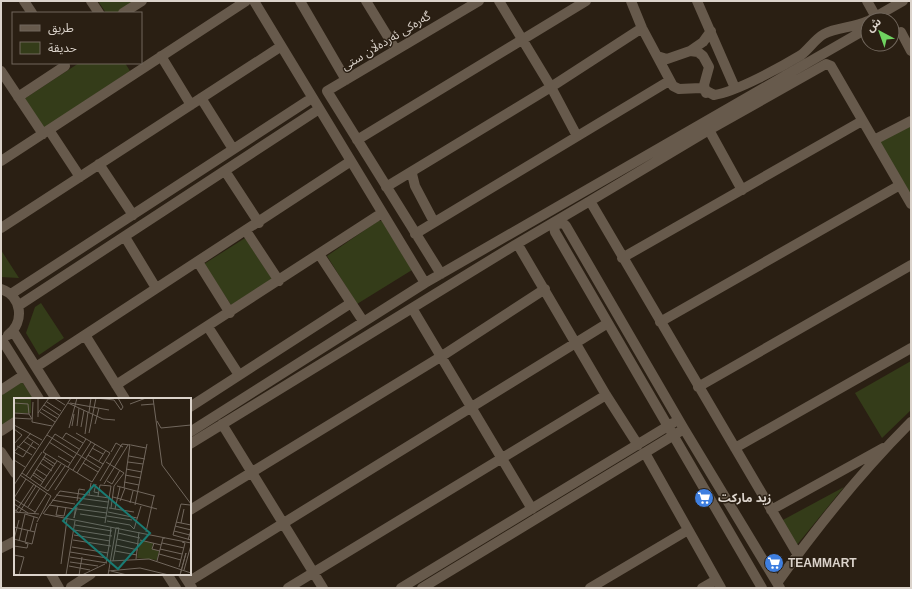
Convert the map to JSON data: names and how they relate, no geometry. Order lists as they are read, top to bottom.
{
  "streets": {
    "street": ["گەرەکی ئەردەڵان ستی"]
  },
  "places": {
    "supermarket": ["زيد ماركت", "TEAMMART"]
  },
  "legend": ["طريق", "حديقة"],
  "north": "top left"
}
